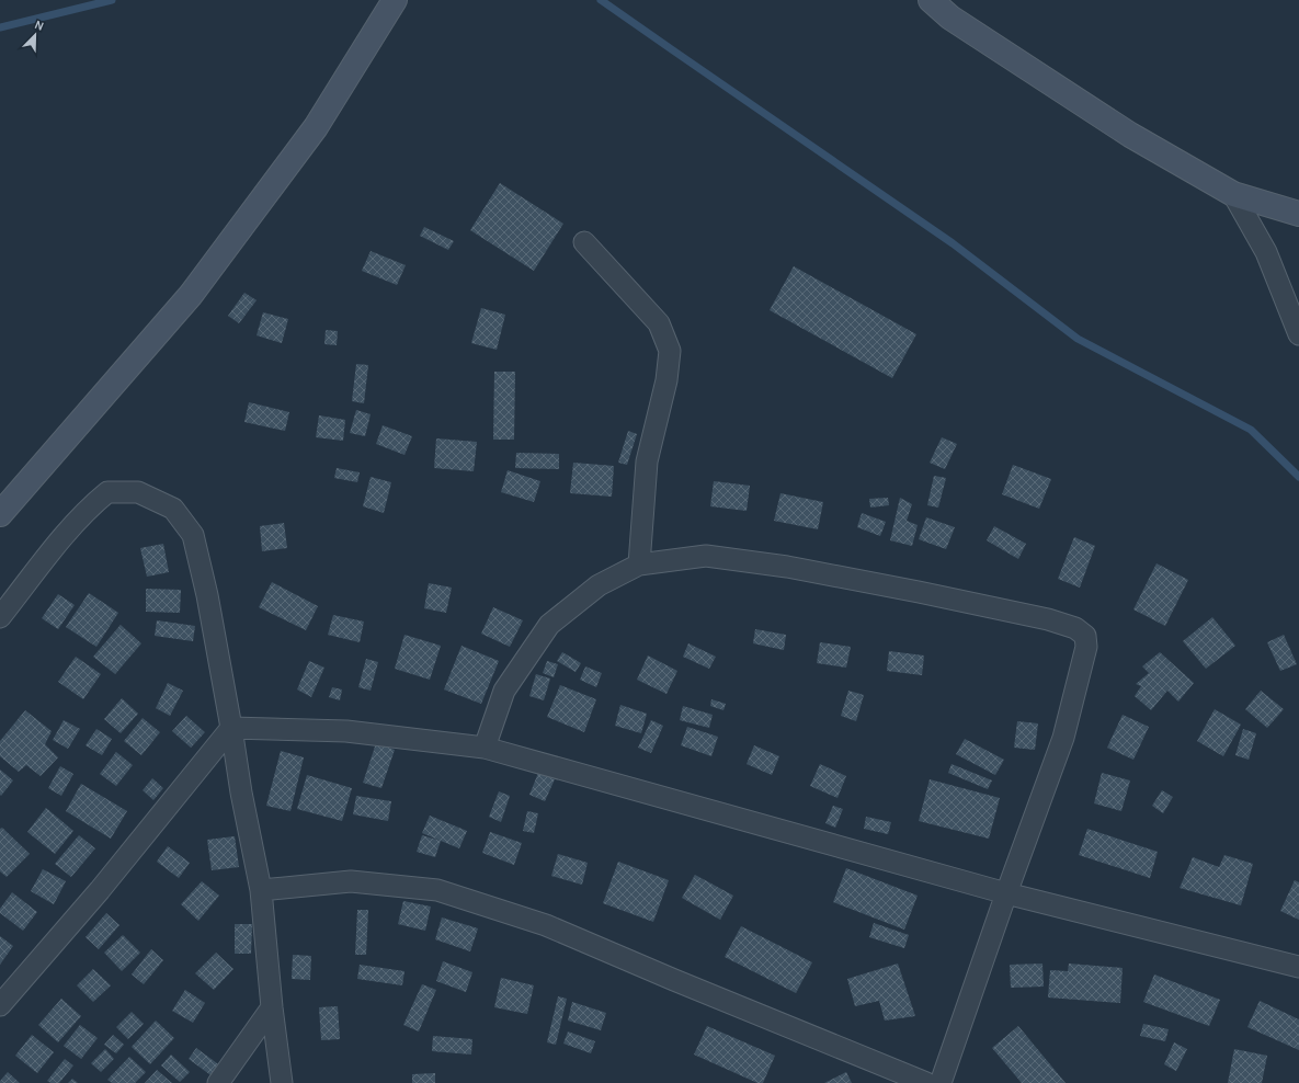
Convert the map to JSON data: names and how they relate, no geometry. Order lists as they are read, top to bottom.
{
  "north": "top right"
}
